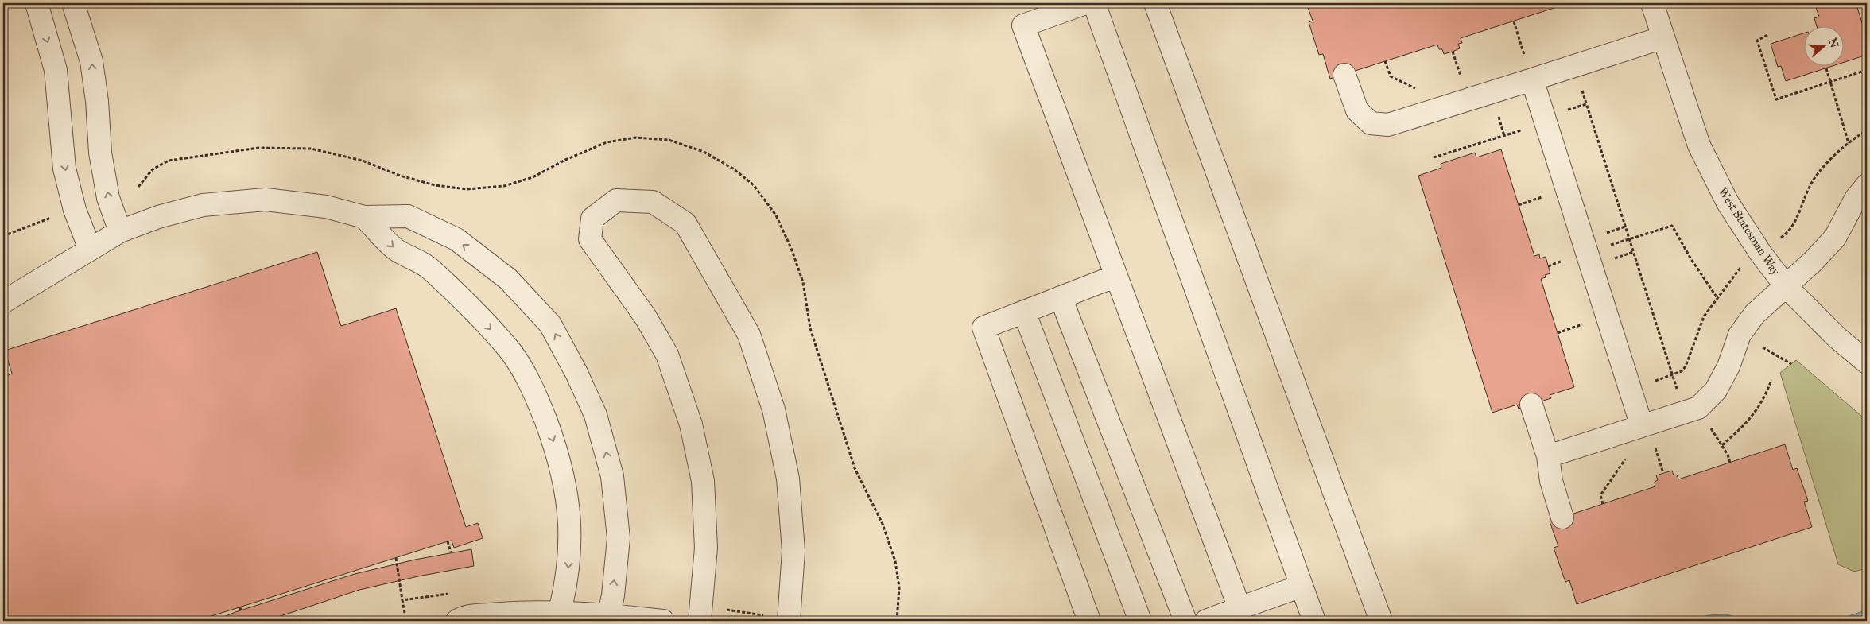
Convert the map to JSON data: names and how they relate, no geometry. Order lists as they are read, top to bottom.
{
  "streets": {
    "street": ["West Statesman Way"]
  },
  "north": "right"
}
